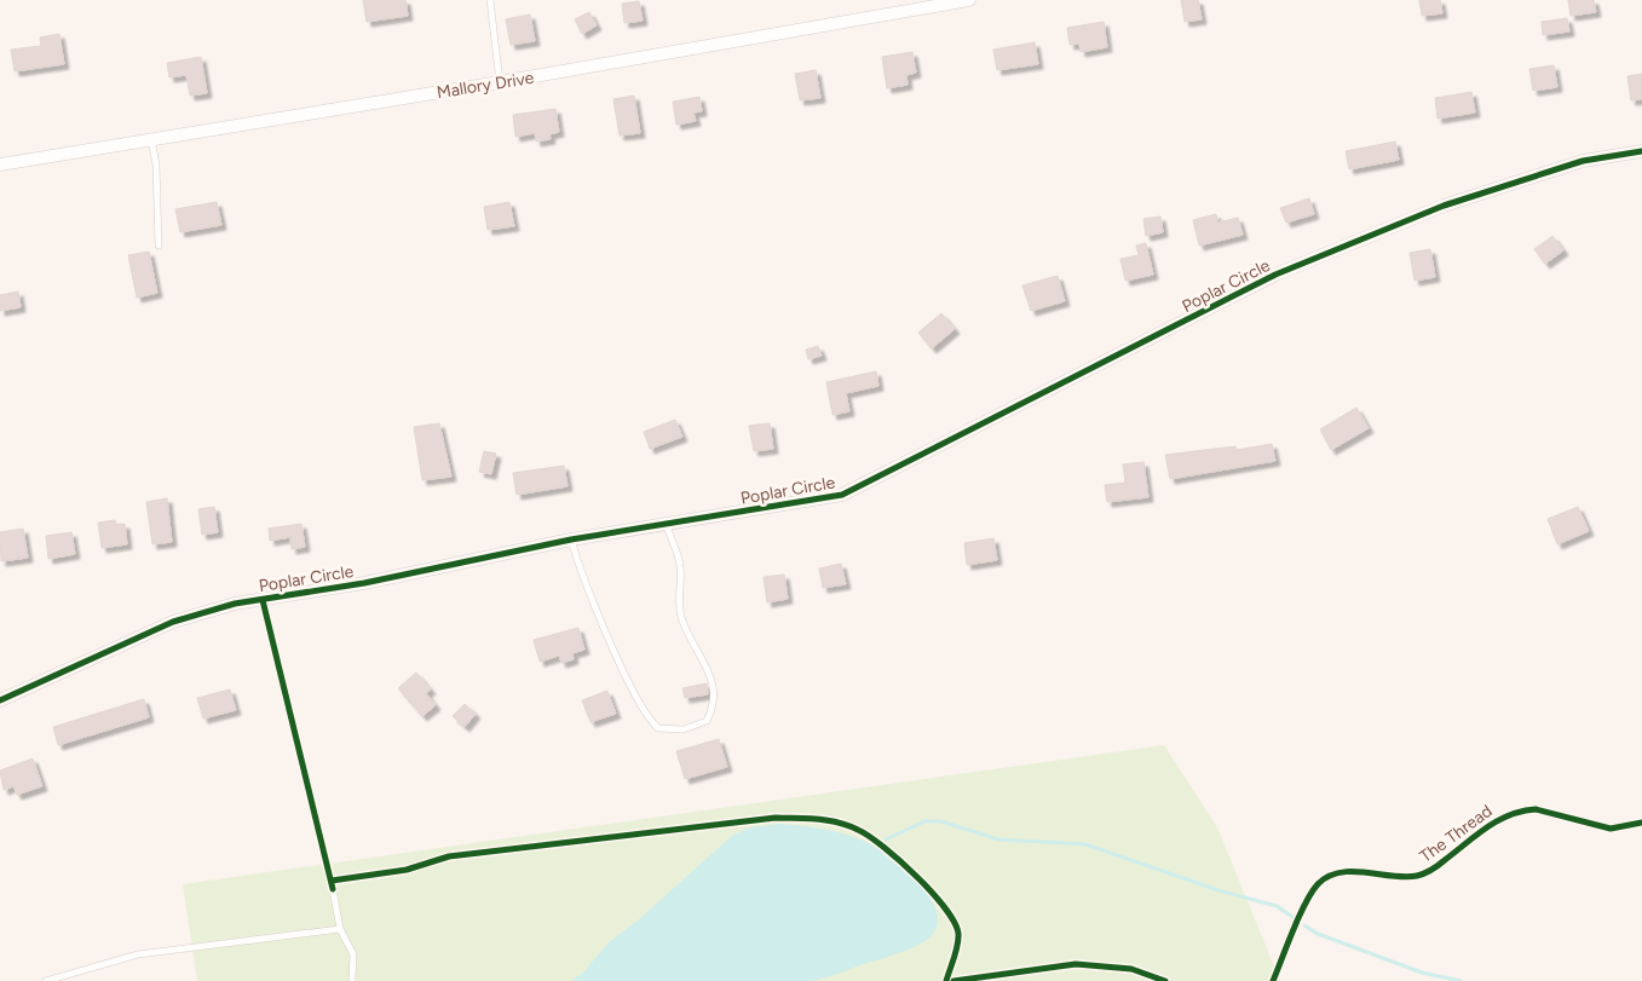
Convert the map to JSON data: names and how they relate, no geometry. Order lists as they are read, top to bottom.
{
  "streets": {
    "street": ["Mallory Drive", "Poplar Circle"],
    "cycle path": ["The Thread"]
  }
}
